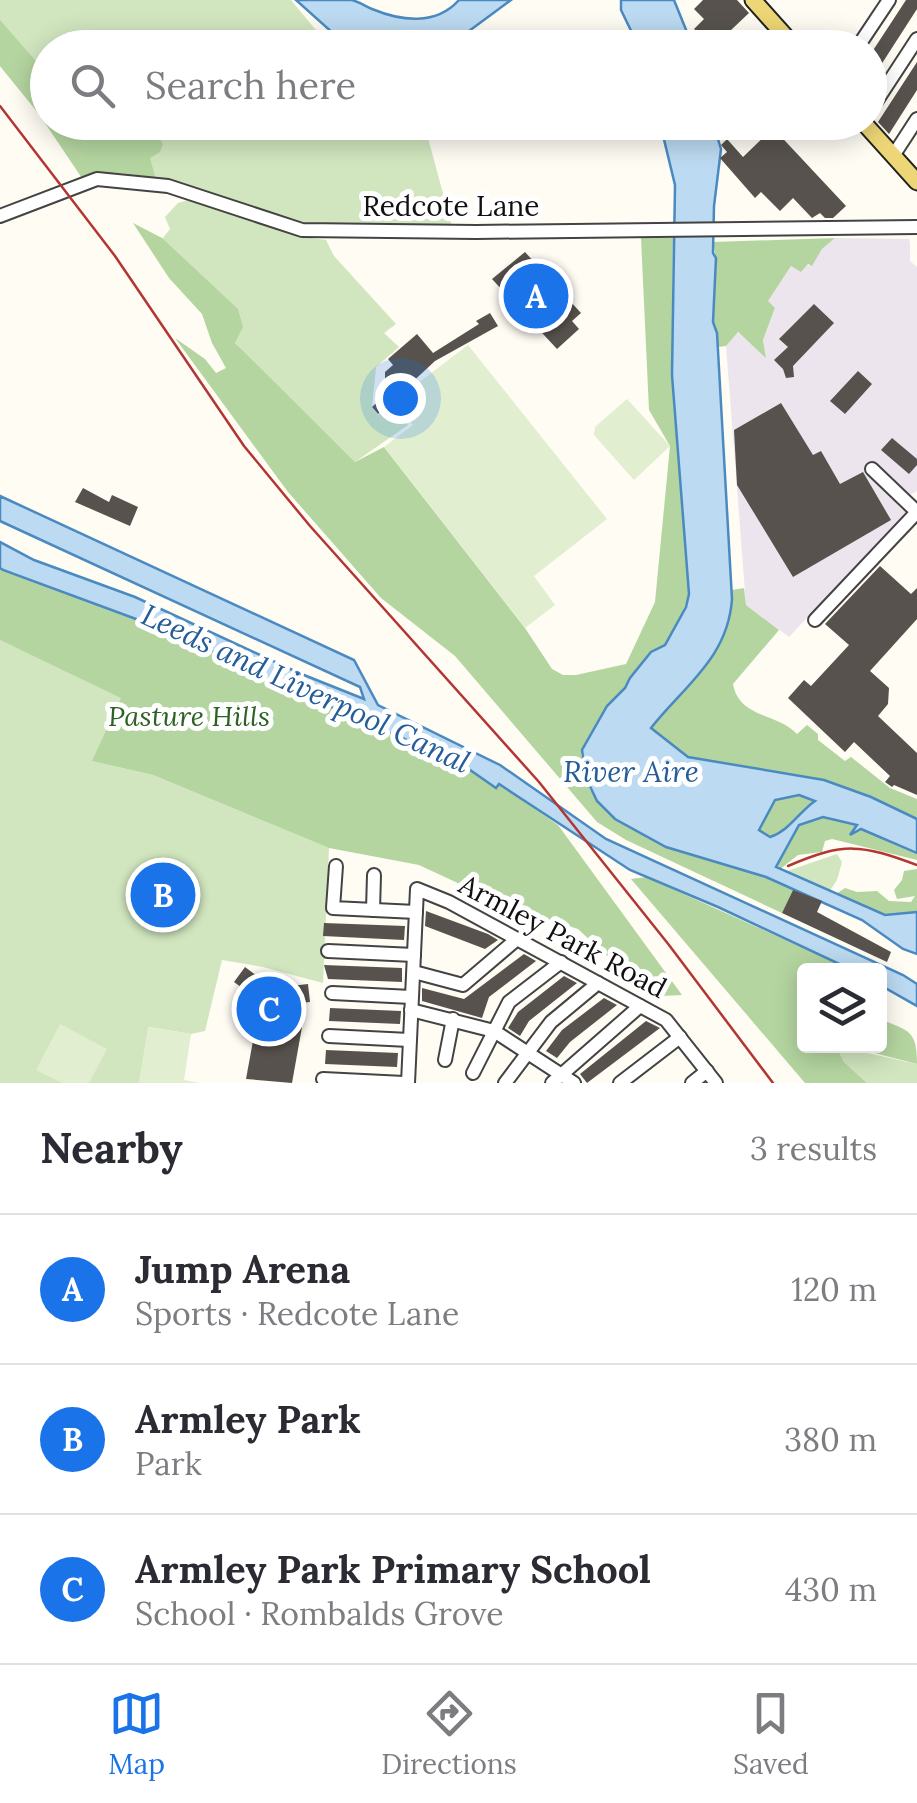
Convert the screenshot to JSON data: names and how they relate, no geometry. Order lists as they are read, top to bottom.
{
  "streets": {
    "street": ["Redcote Lane", "Armley Park Road"]
  },
  "water": ["Leeds and Liverpool Canal", "River Aire"],
  "parks": ["Pasture Hills"],
  "page": {
    "search": "Search here",
    "pins": ["A", "B", "C"],
    "heading": ["Nearby", "3 results"],
    "list": [
      {
        "mark": "A",
        "name": "Jump Arena",
        "note": "Sports · Redcote Lane",
        "value": "120 m"
      },
      {
        "mark": "B",
        "name": "Armley Park",
        "note": "Park",
        "value": "380 m"
      },
      {
        "mark": "C",
        "name": "Armley Park Primary School",
        "note": "School · Rombalds Grove",
        "value": "430 m"
      }
    ],
    "nav": ["Map", "Directions", "Saved"]
  }
}
